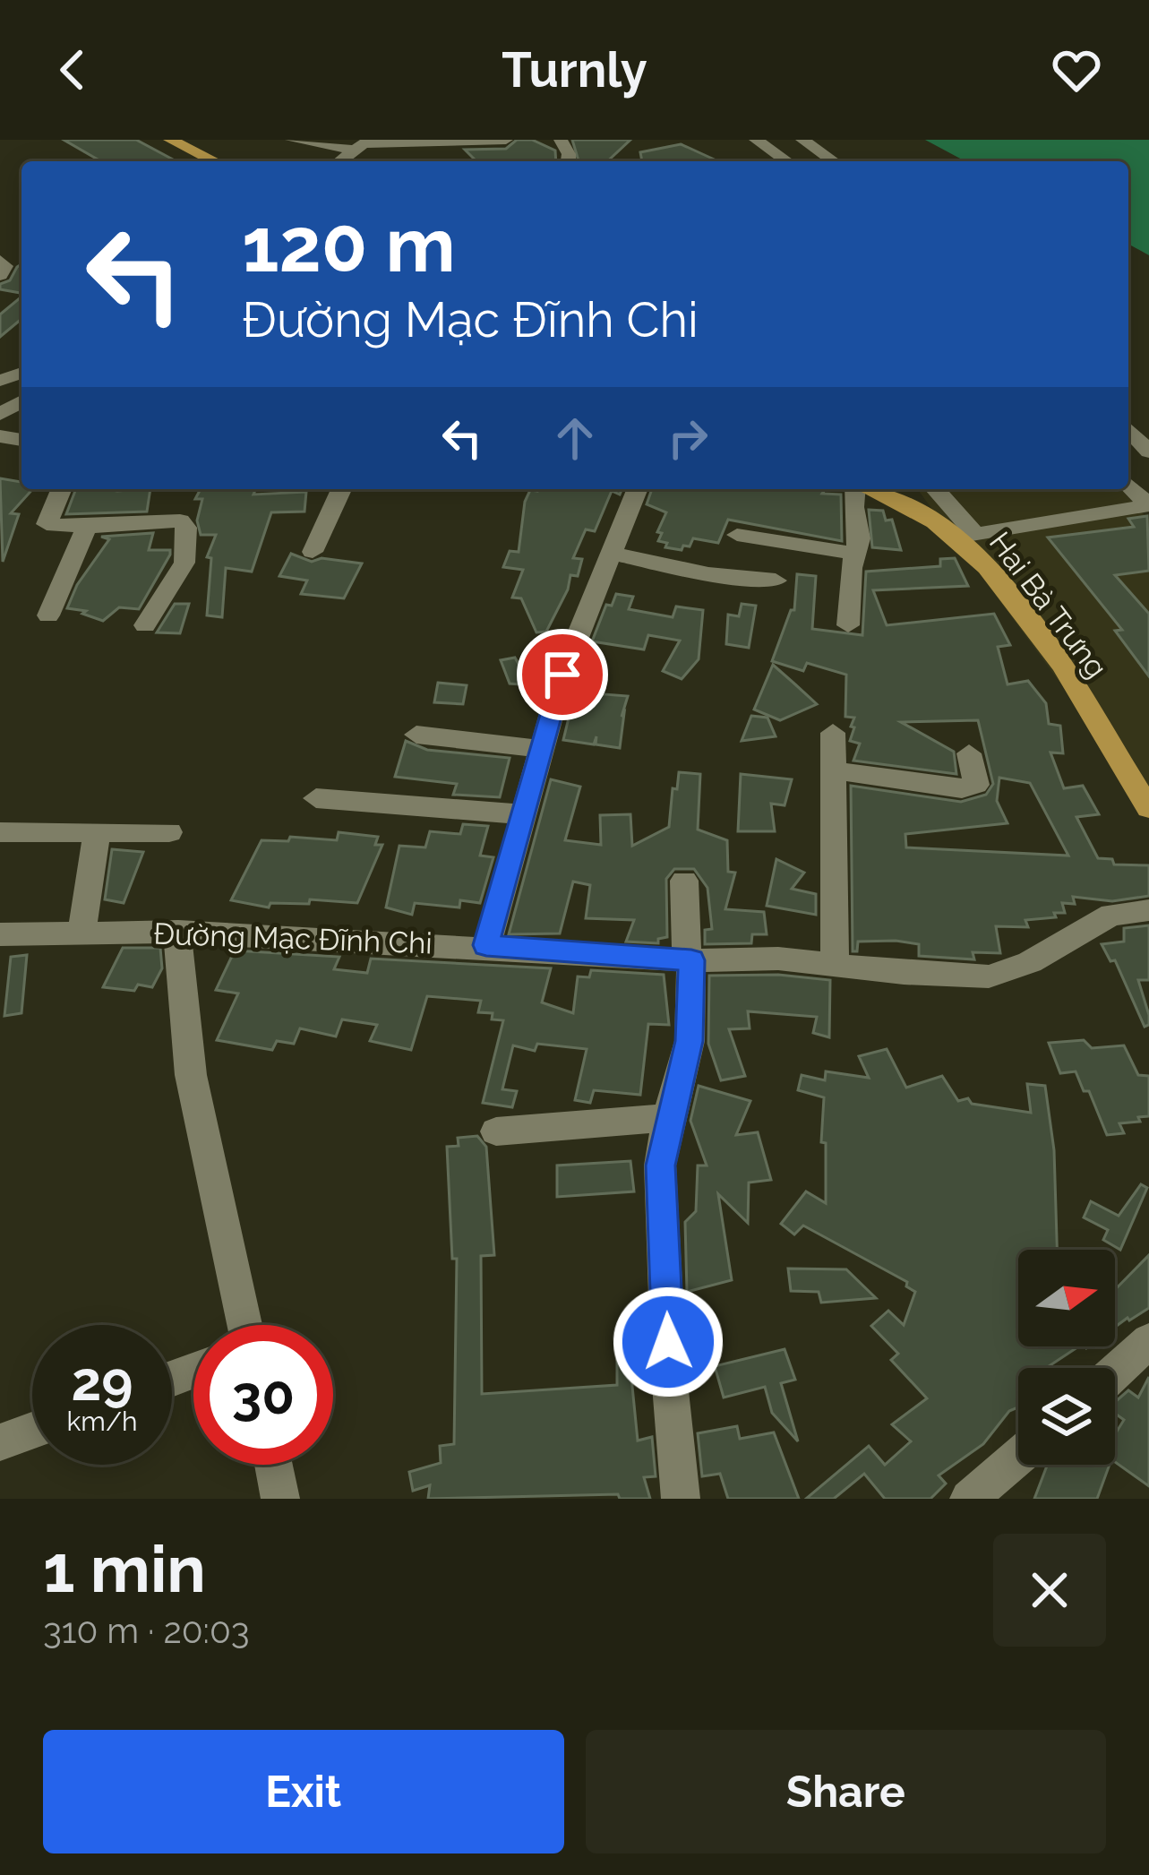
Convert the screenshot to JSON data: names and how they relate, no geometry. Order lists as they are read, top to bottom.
{
  "streets": {
    "main road": ["Hai Bà Trưng"],
    "street": ["Đường Mạc Đĩnh Chi"]
  },
  "north": "right",
  "page": {
    "header": "Turnly",
    "turn": ["120 m", "Đường Mạc Đĩnh Chi"],
    "speed": "29 km/h",
    "limit": "30",
    "heading": ["1 min", "310 m · 20:03"],
    "buttons": ["Exit", "Share"]
  }
}
